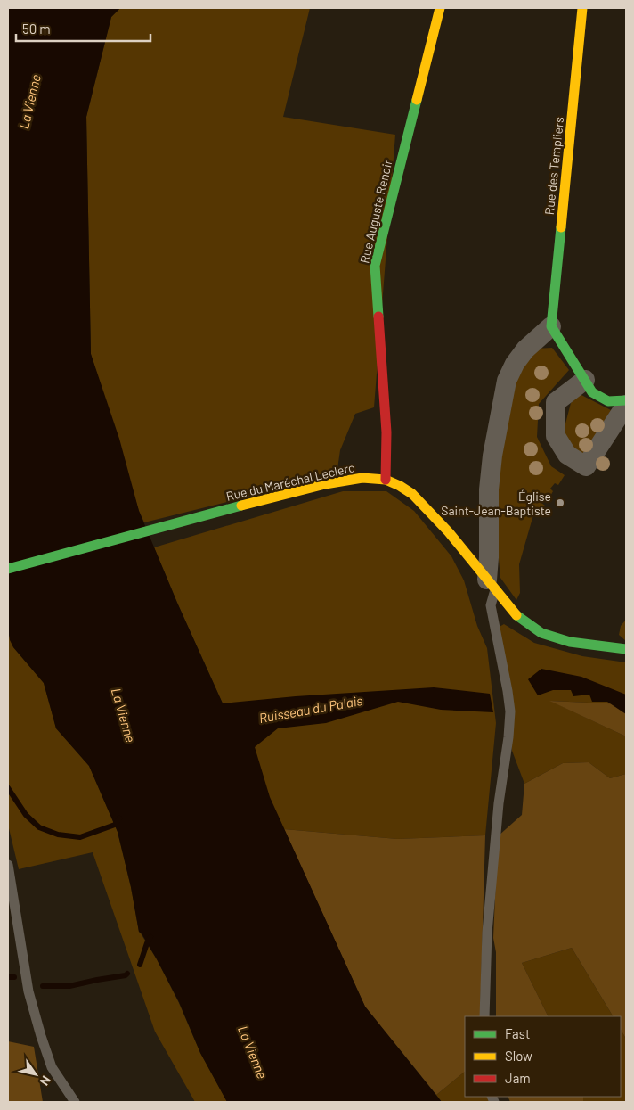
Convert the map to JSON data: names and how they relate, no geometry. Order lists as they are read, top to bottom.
{
  "streets": {
    "street": ["Rue des Templiers", "Rue Auguste Renoir", "Rue du Maréchal Leclerc"]
  },
  "crossings": [
    ["Rue Auguste Renoir", "Rue du Maréchal Leclerc"]
  ],
  "water": ["La Vienne", "Ruisseau du Palais"],
  "places": ["Église Saint-Jean-Baptiste"],
  "legend": ["Fast", "Slow", "Jam"],
  "scale_bar": "50 m",
  "north": "bottom right"
}
